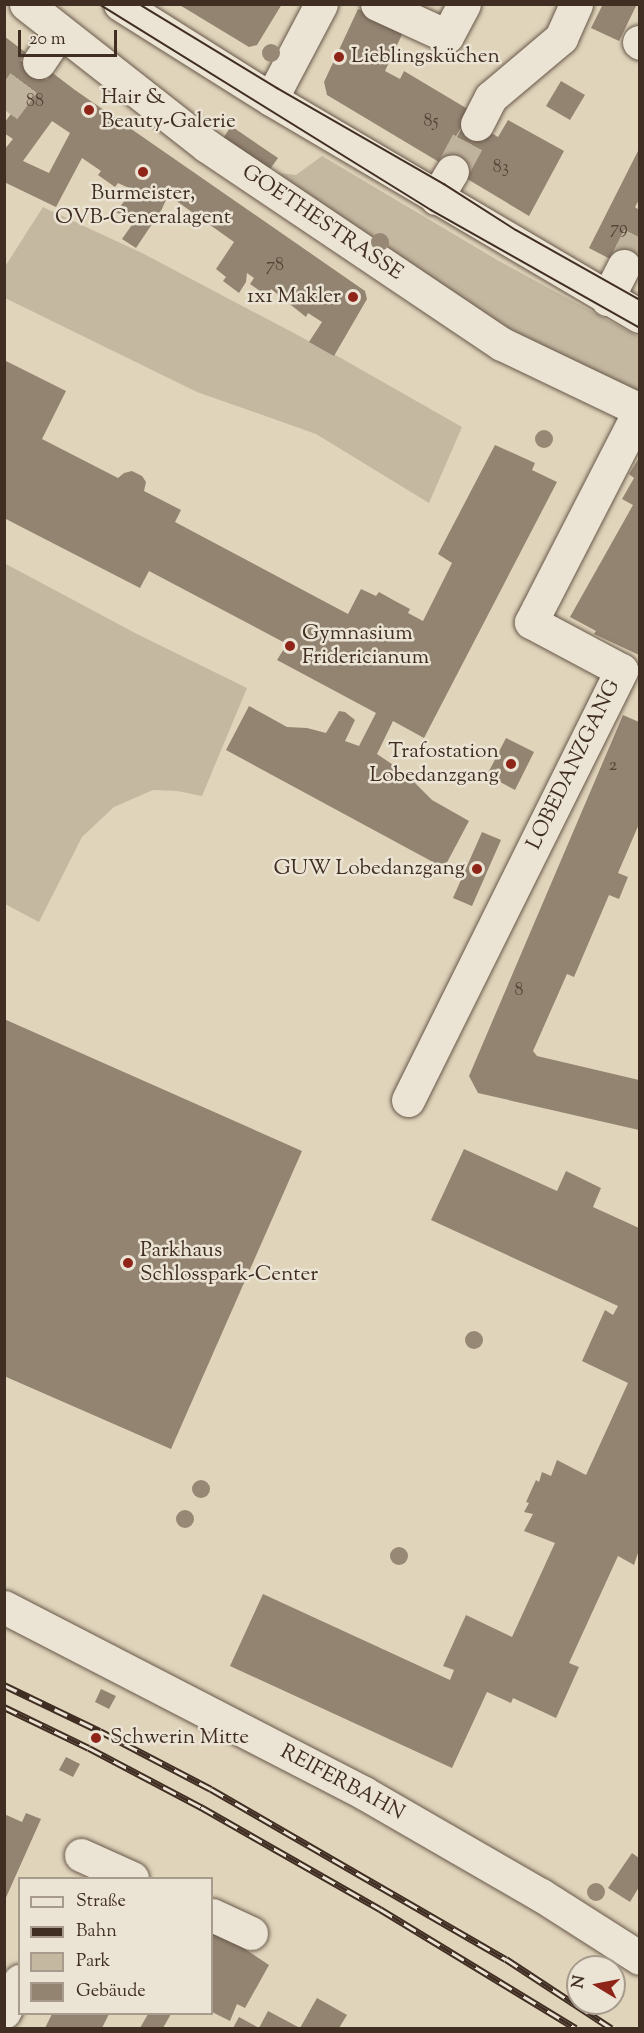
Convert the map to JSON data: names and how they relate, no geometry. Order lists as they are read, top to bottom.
{
  "streets": {
    "street": ["GOETHESTRASSE", "LOBEDANZGANG", "REIFERBAHN"]
  },
  "crossings": [
    ["GOETHESTRASSE", "LOBEDANZGANG"]
  ],
  "places": [
    "Lieblingsküchen",
    "Hair & Beauty-Galerie",
    "Burmeister, OVB-Generalagent",
    "1x1 Makler",
    "Gymnasium Fridericianum",
    "Trafostation Lobedanzgang",
    "GUW Lobedanzgang",
    "Parkhaus Schlosspark-Center",
    "Schwerin Mitte"
  ],
  "house_numbers": [
    "88",
    "85",
    "83",
    "79",
    "78",
    "2",
    "8"
  ],
  "legend": [
    "Straße",
    "Bahn",
    "Park",
    "Gebäude"
  ],
  "scale_bar": "20 m",
  "north": "left"
}
